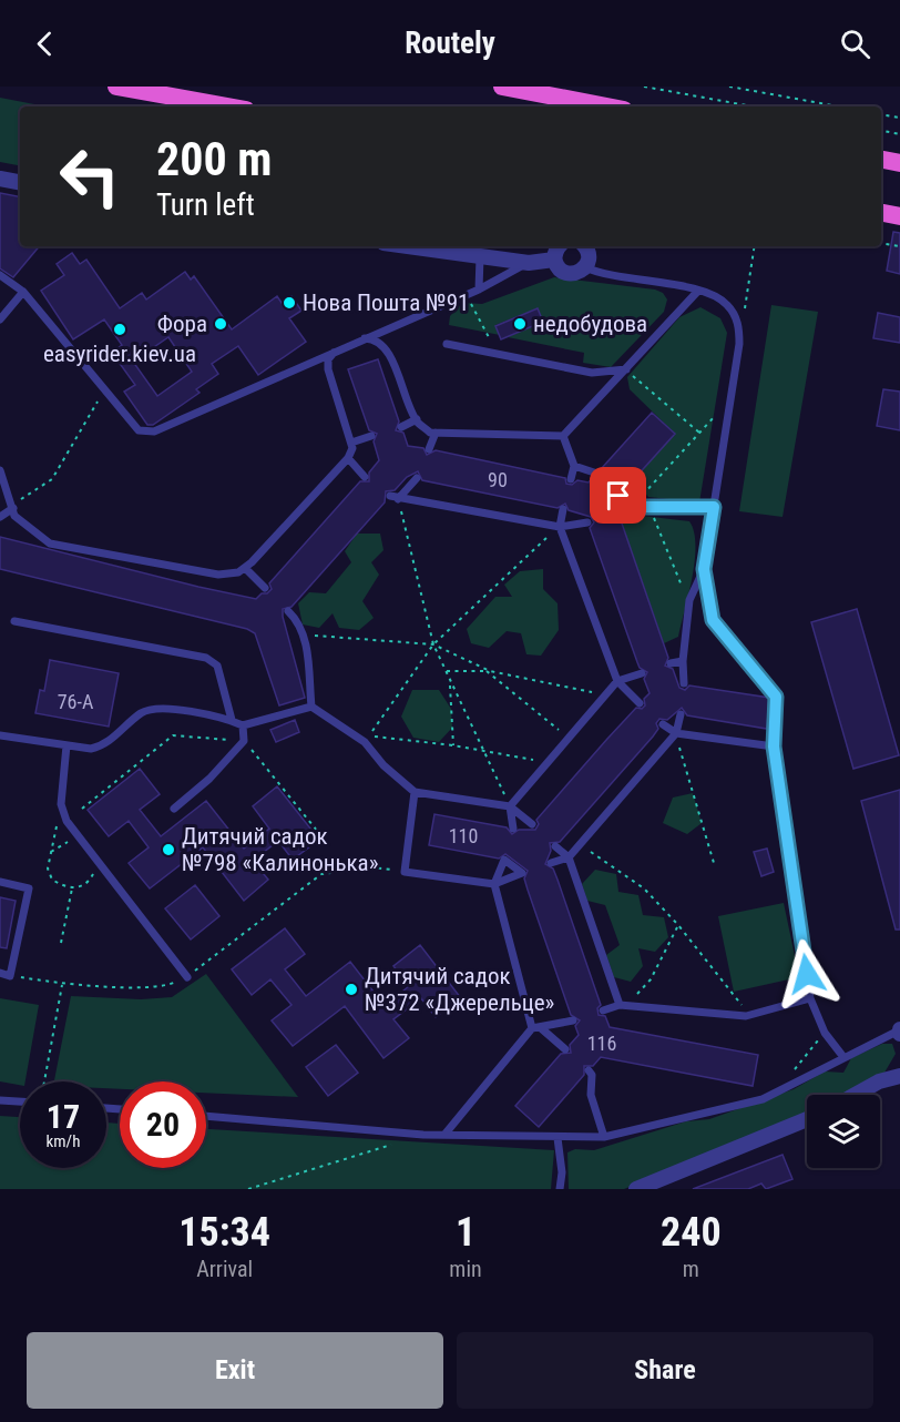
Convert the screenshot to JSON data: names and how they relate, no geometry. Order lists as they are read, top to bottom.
{
  "places": [
    "Нова Пошта №91",
    "Фора",
    "недобудова",
    "easyrider.kiev.ua",
    "Дитячий садок №798 «Калинонька»",
    "Дитячий садок №372 «Джерельце»"
  ],
  "house_numbers": [
    "90",
    "76-А",
    "110",
    "116"
  ],
  "page": {
    "header": "Routely",
    "turn": ["200 m", "Turn left"],
    "speed": "17 km/h",
    "limit": "20",
    "eta": [
      "15:34",
      "Arrival",
      "1",
      "min",
      "240",
      "m"
    ],
    "buttons": ["Exit", "Share"]
  }
}
